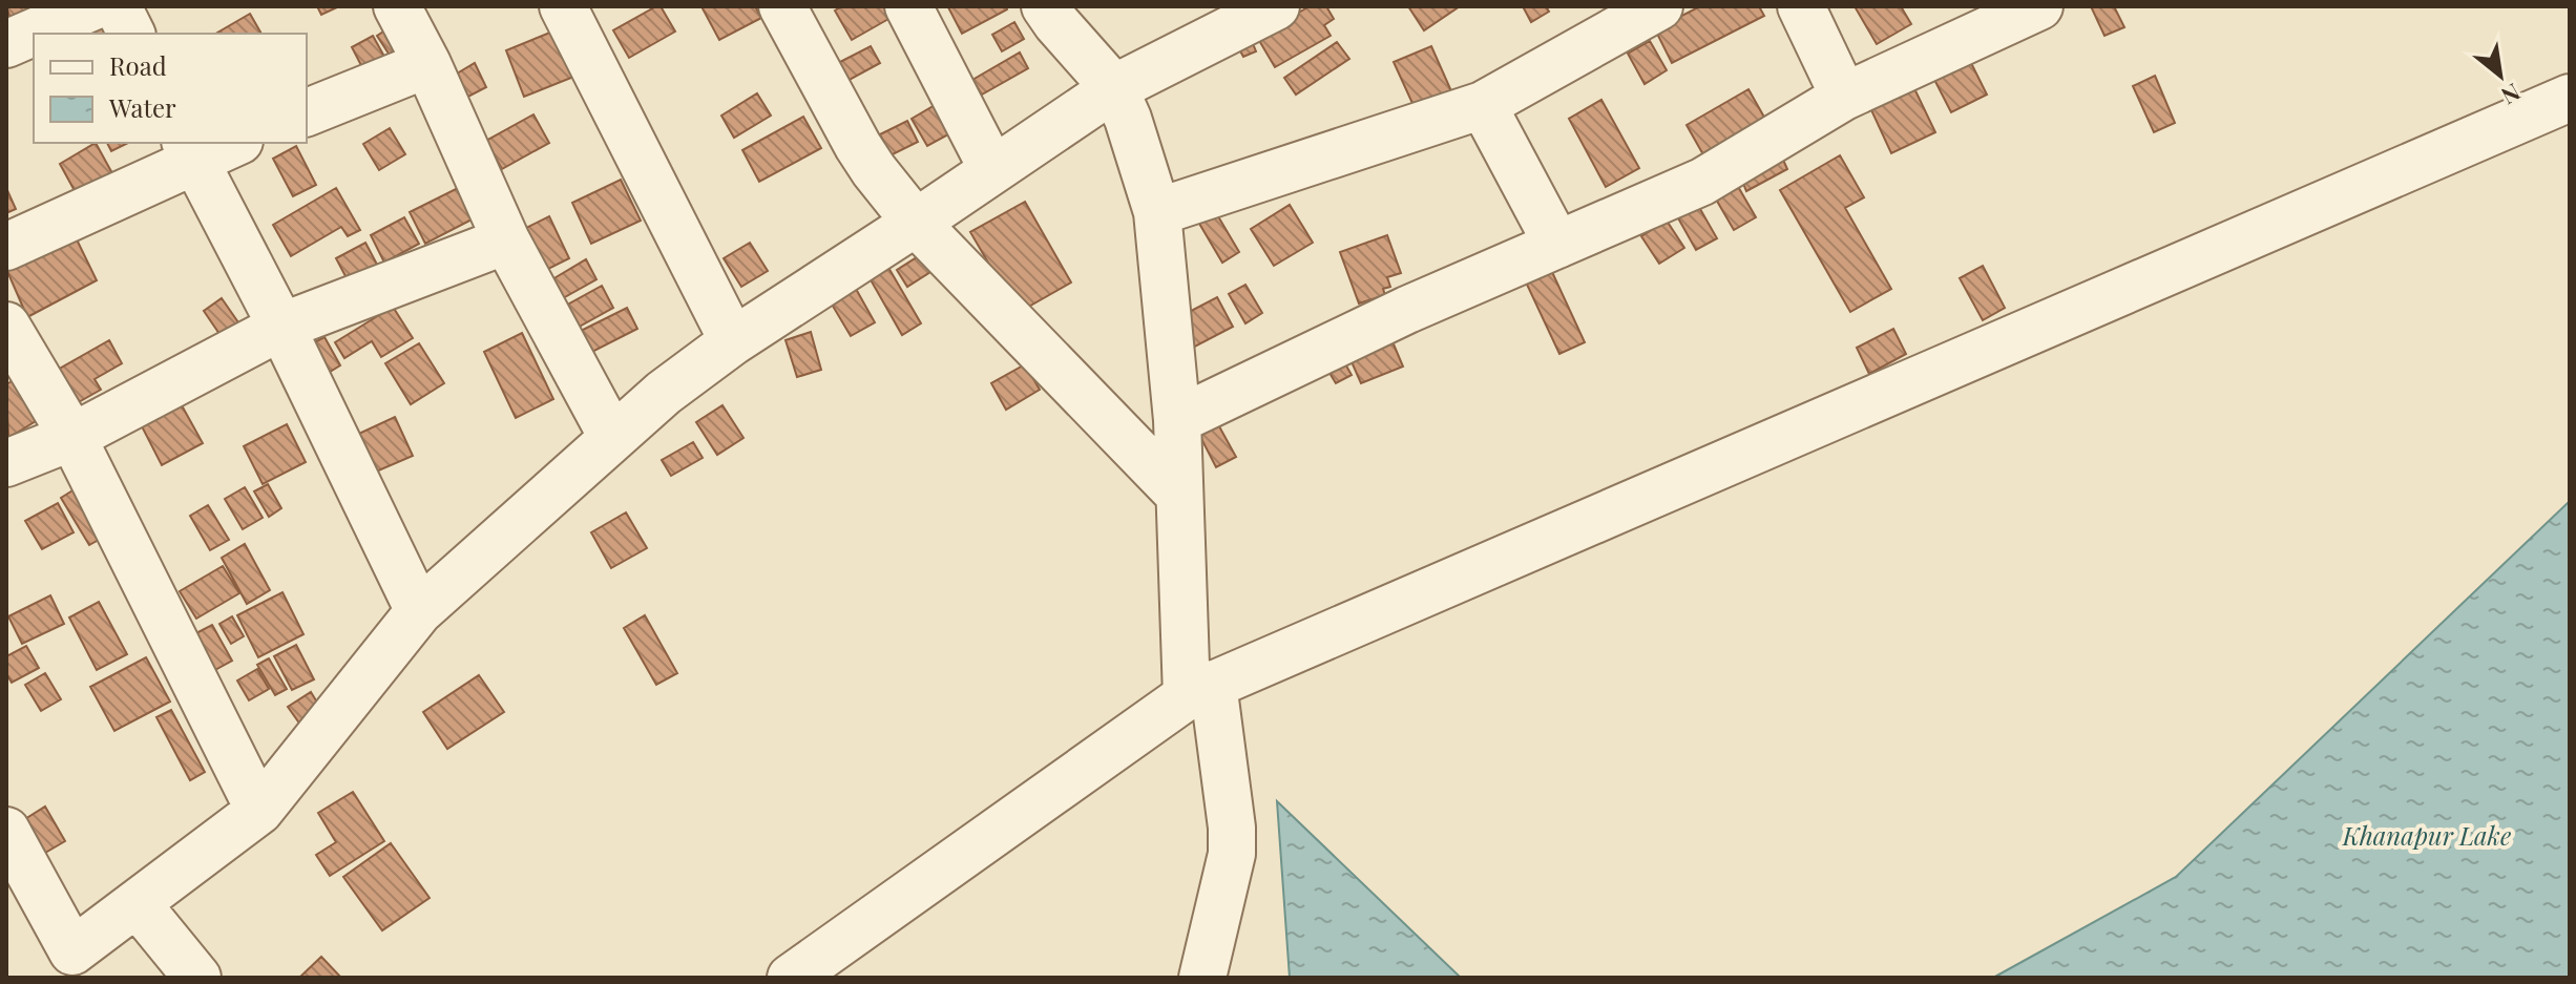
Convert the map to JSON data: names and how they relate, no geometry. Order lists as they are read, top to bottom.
{
  "water": ["Khanapur Lake"],
  "legend": ["Road", "Water"],
  "north": "bottom right"
}
